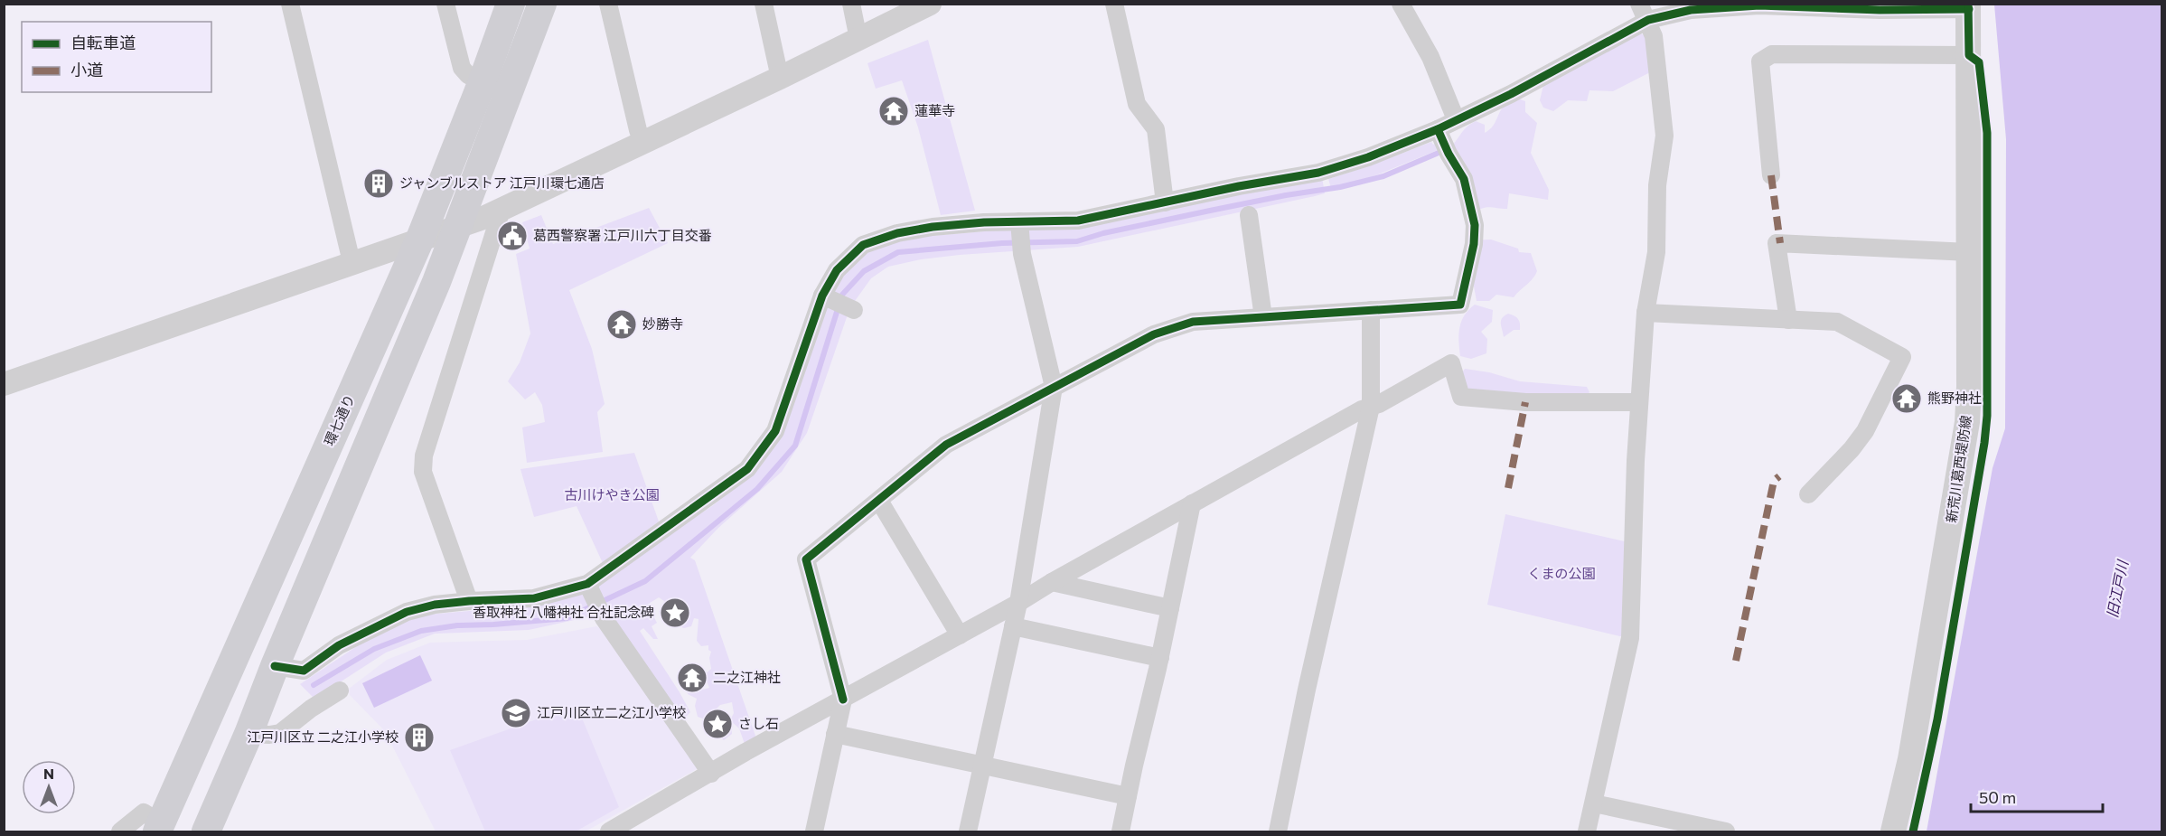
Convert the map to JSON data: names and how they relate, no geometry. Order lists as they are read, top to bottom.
{
  "streets": {
    "main road": ["環七通り", "新荒川葛西堤防線"]
  },
  "water": ["旧江戸川"],
  "parks": ["古川けやき公園", "くまの公園"],
  "places": {
    "temple": [
      "蓮華寺",
      "妙勝寺",
      "熊野神社",
      "二之江神社"
    ],
    "building": ["ジャンブルストア 江戸川環七通店", "江戸川区立 二之江小学校"],
    "public building": ["葛西警察署 江戸川六丁目交番"],
    "place": ["香取神社 八幡神社 合社記念碑", "さし石"],
    "school or university": ["江戸川区立二之江小学校"]
  },
  "legend": ["自転車道", "小道"],
  "scale_bar": "50 m",
  "north": "top"
}
